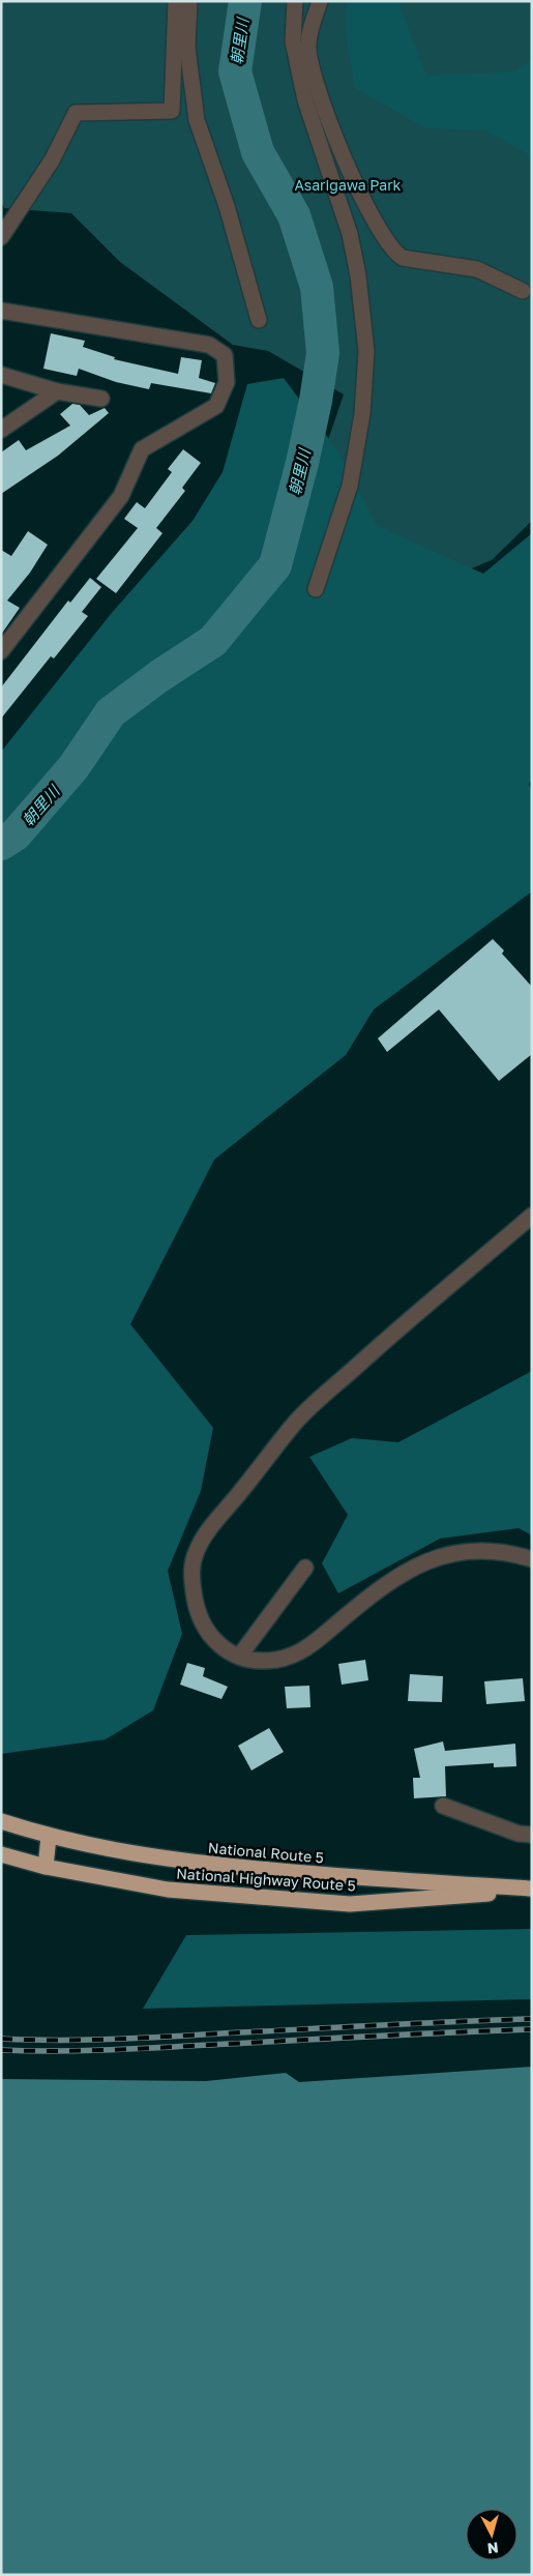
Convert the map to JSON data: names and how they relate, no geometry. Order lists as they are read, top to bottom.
{
  "streets": {
    "highway": ["National Route 5", "National Highway Route 5"]
  },
  "crossings": [
    ["National Route 5", "National Highway Route 5"]
  ],
  "water": ["朝里川"],
  "parks": ["Asarigawa Park"],
  "north": "bottom"
}
